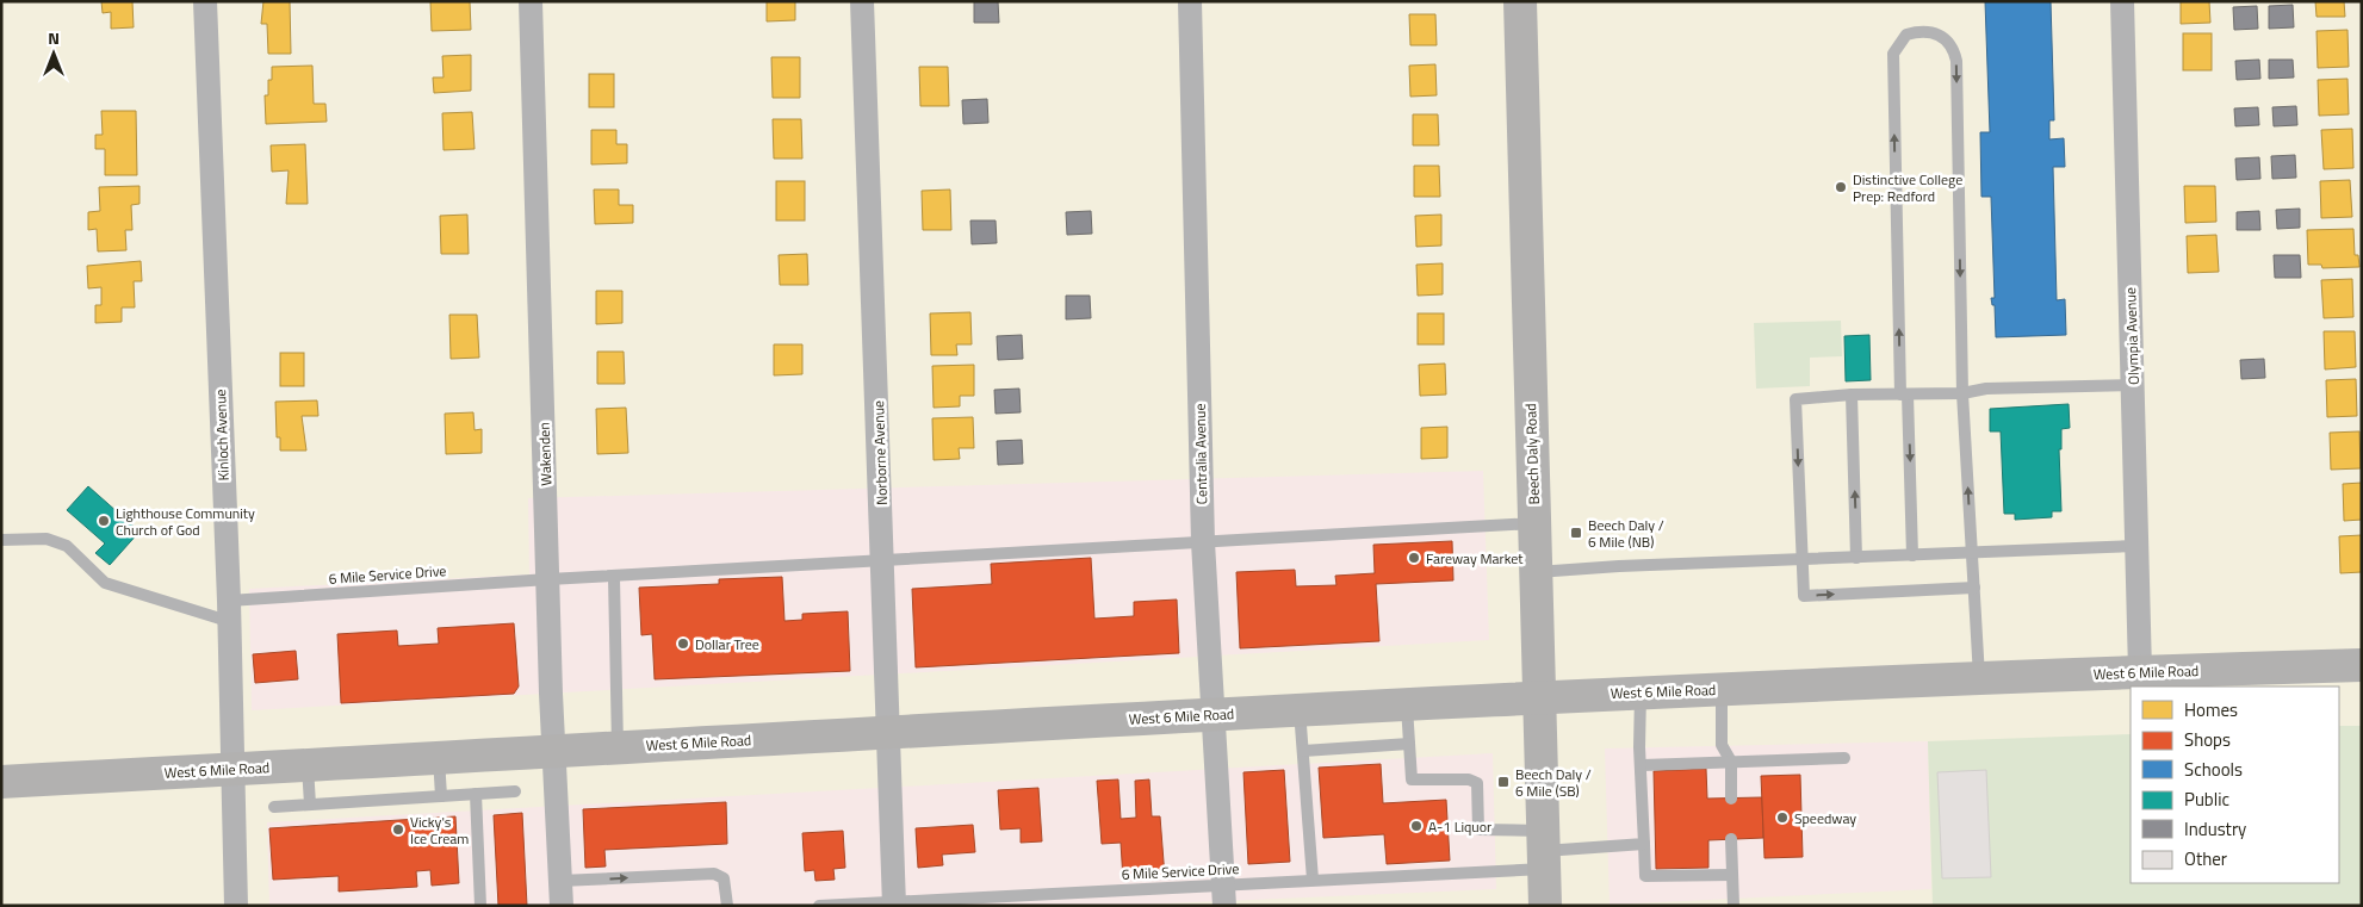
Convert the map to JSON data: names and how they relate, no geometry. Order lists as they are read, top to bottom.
{
  "streets": {
    "main road": ["Beech Daly Road", "West 6 Mile Road"],
    "street": [
      "Olympia Avenue",
      "Kinloch Avenue",
      "Norborne Avenue",
      "Wakenden",
      "Centralia Avenue"
    ],
    "lane": ["6 Mile Service Drive"]
  },
  "crossings": [
    ["Olympia Avenue", "West 6 Mile Road"],
    ["Kinloch Avenue", "6 Mile Service Drive"],
    ["Kinloch Avenue", "West 6 Mile Road"],
    ["Norborne Avenue", "6 Mile Service Drive"],
    ["Norborne Avenue", "West 6 Mile Road"],
    ["Wakenden", "6 Mile Service Drive"],
    ["Wakenden", "West 6 Mile Road"],
    ["Centralia Avenue", "6 Mile Service Drive"],
    ["Centralia Avenue", "West 6 Mile Road"],
    ["Beech Daly Road", "6 Mile Service Drive"],
    ["Beech Daly Road", "West 6 Mile Road"]
  ],
  "places": {
    "other": [
      "Distinctive College Prep: Redford",
      "Lighthouse Community Church of God",
      "Fareway Market",
      "Dollar Tree",
      "Speedway",
      "A-1 Liquor",
      "Vicky's Ice Cream"
    ],
    "transit": ["Beech Daly / 6 Mile (NB)", "Beech Daly / 6 Mile (SB)"]
  },
  "legend": [
    "Homes",
    "Shops",
    "Schools",
    "Public",
    "Industry",
    "Other"
  ],
  "north": "top"
}
